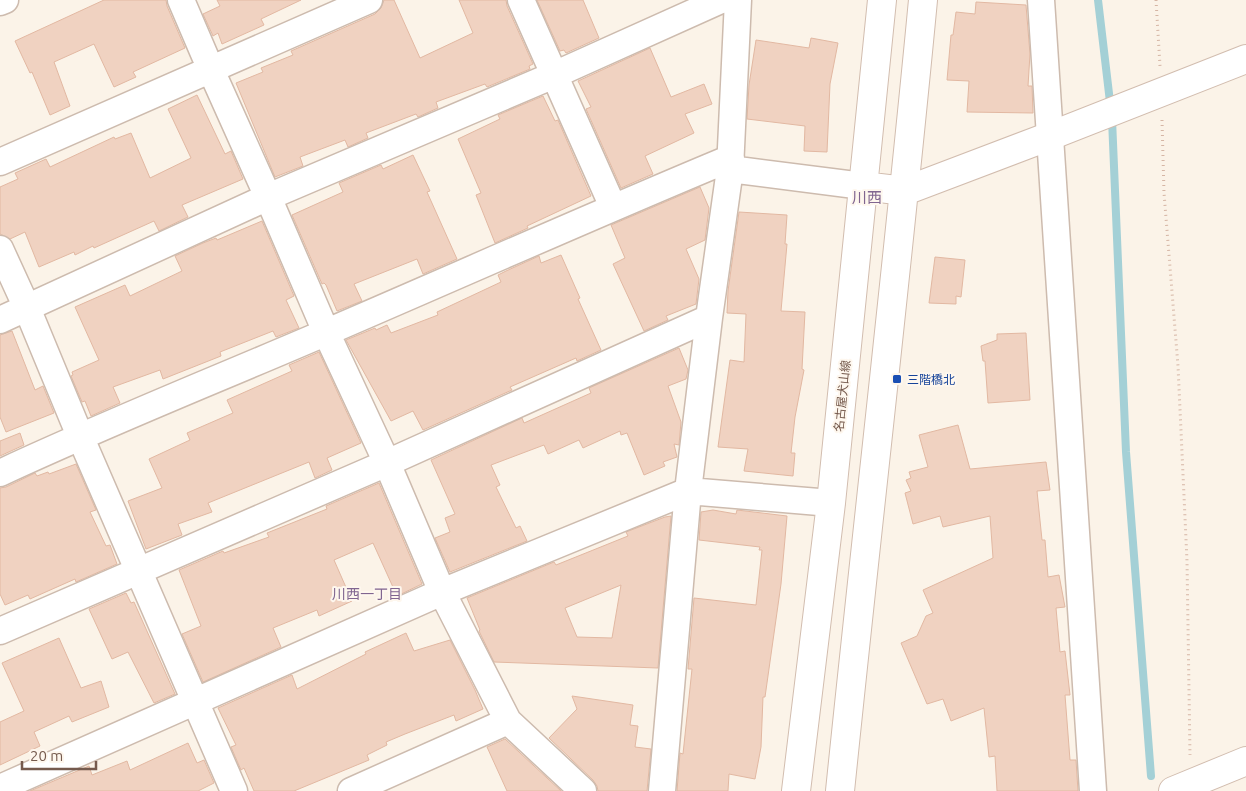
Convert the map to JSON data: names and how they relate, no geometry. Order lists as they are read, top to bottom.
{
  "streets": {
    "main road": ["名古屋犬山線"]
  },
  "districts": ["川西", "川西一丁目"],
  "places": {
    "transit": ["三階橋北"]
  },
  "scale_bar": "20 m"
}
